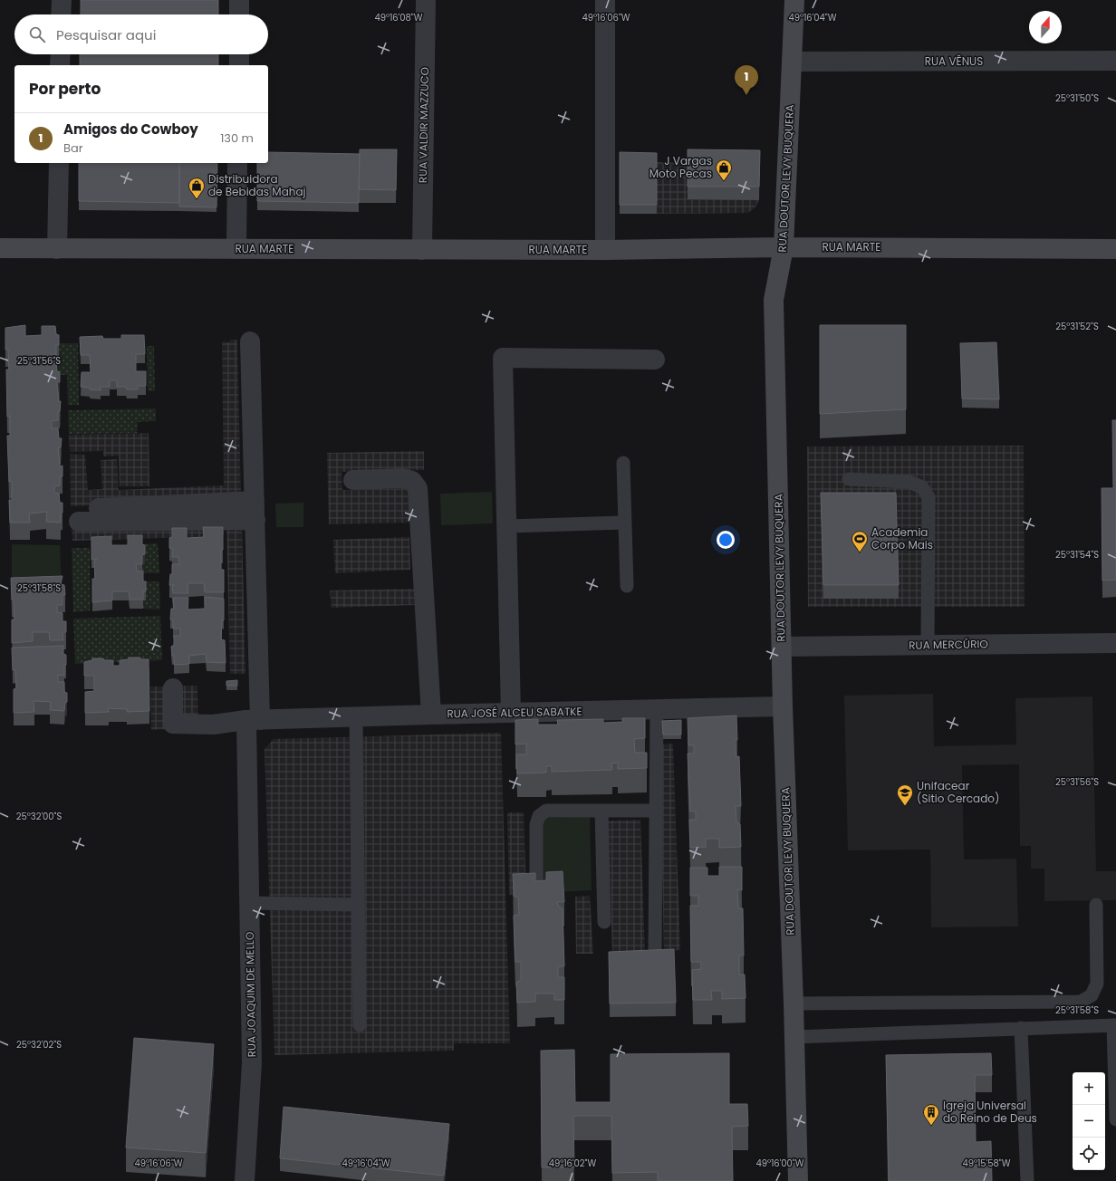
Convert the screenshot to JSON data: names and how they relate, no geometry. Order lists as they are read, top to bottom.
{
  "streets": {
    "street": [
      "RUA VÊNUS",
      "RUA VALDIR MAZZUCO",
      "RUA DOUTOR LEVY BUQUERA",
      "RUA MARTE",
      "RUA MERCÚRIO",
      "RUA JOSÉ ALCEU SABATKE",
      "RUA JOAQUIM DE MELLO"
    ]
  },
  "crossings": [
    ["RUA VÊNUS", "RUA DOUTOR LEVY BUQUERA"],
    ["RUA VALDIR MAZZUCO", "RUA MARTE"],
    ["RUA DOUTOR LEVY BUQUERA", "RUA MARTE"],
    ["RUA DOUTOR LEVY BUQUERA", "RUA MERCÚRIO"],
    ["RUA DOUTOR LEVY BUQUERA", "RUA JOSÉ ALCEU SABATKE"],
    ["RUA JOSÉ ALCEU SABATKE", "RUA JOAQUIM DE MELLO"]
  ],
  "places": {
    "shop": ["J Vargas Moto Pecas", "Distribuidora de Bebidas Mahaj"],
    "sports": ["Academia Corpo Mais"],
    "school or university": ["Unifacear (Sitio Cercado)"],
    "building": ["Igreja Universal do Reino de Deus"]
  },
  "north": "top",
  "page": {
    "search": "Pesquisar aqui",
    "pins": "1",
    "heading": "Por perto",
    "list": [
      {
        "mark": "1",
        "name": "Amigos do Cowboy",
        "note": "Bar",
        "value": "130 m"
      }
    ],
    "map_buttons": ["+", "−"]
  },
  "coordinates": [
    "49°16'08\"W",
    "49°16'06\"W",
    "49°16'04\"W",
    "25°31'50\"S",
    "25°31'52\"S",
    "25°31'56\"S",
    "25°31'54\"S",
    "25°31'58\"S",
    "25°32'00\"S",
    "25°32'02\"S",
    "49°16'02\"W",
    "49°16'00\"W",
    "49°15'58\"W"
  ]
}
